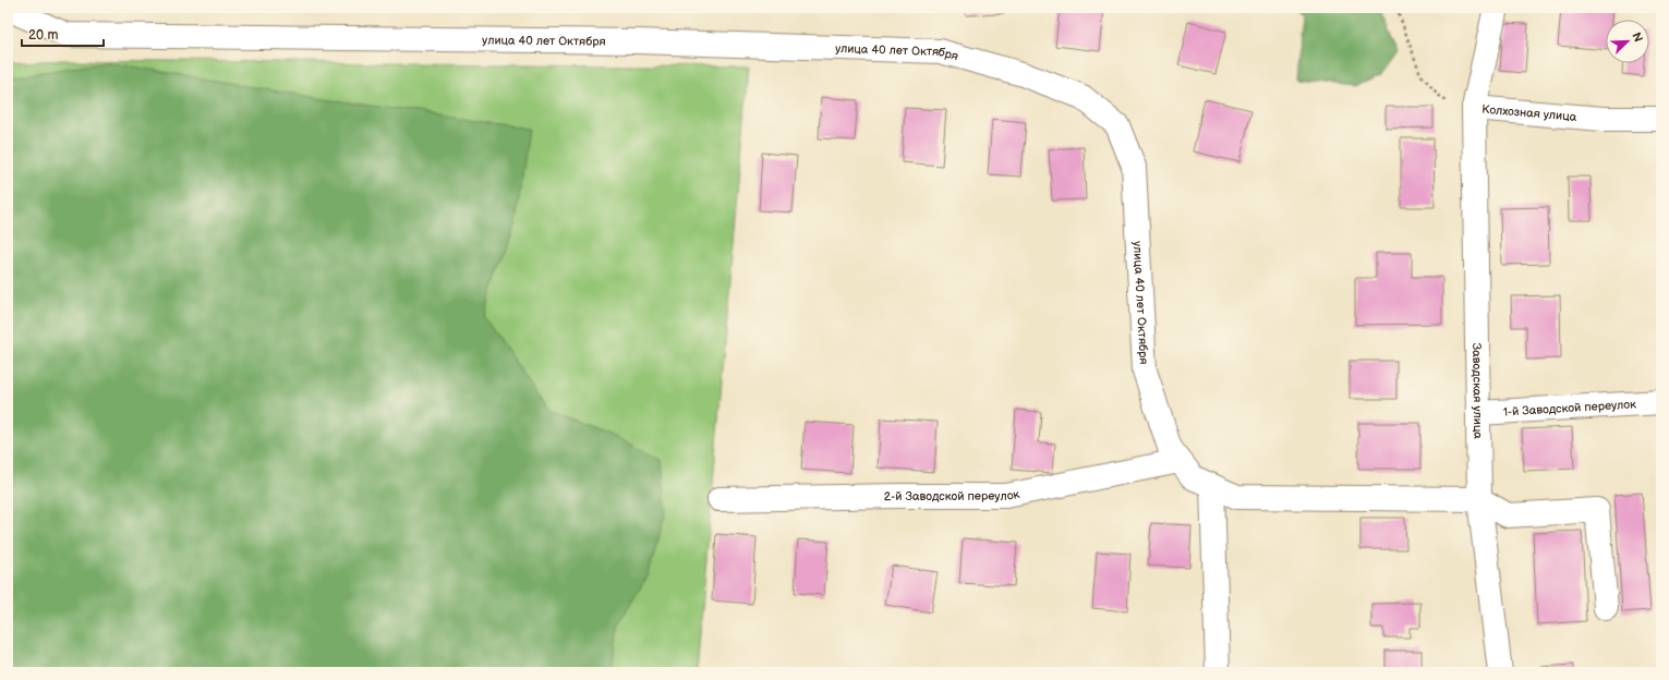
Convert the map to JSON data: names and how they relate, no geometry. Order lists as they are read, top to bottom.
{
  "streets": {
    "street": [
      "улица 40 лет Октября",
      "Колхозная улица",
      "Заводская улица",
      "1-й Заводской переулок",
      "2-й Заводской переулок"
    ]
  },
  "crossings": [
    ["улица 40 лет Октября", "Заводская улица"],
    ["улица 40 лет Октября", "2-й Заводской переулок"],
    ["Колхозная улица", "Заводская улица"],
    ["Заводская улица", "1-й Заводской переулок"]
  ],
  "scale_bar": "20 m",
  "north": "top right"
}
